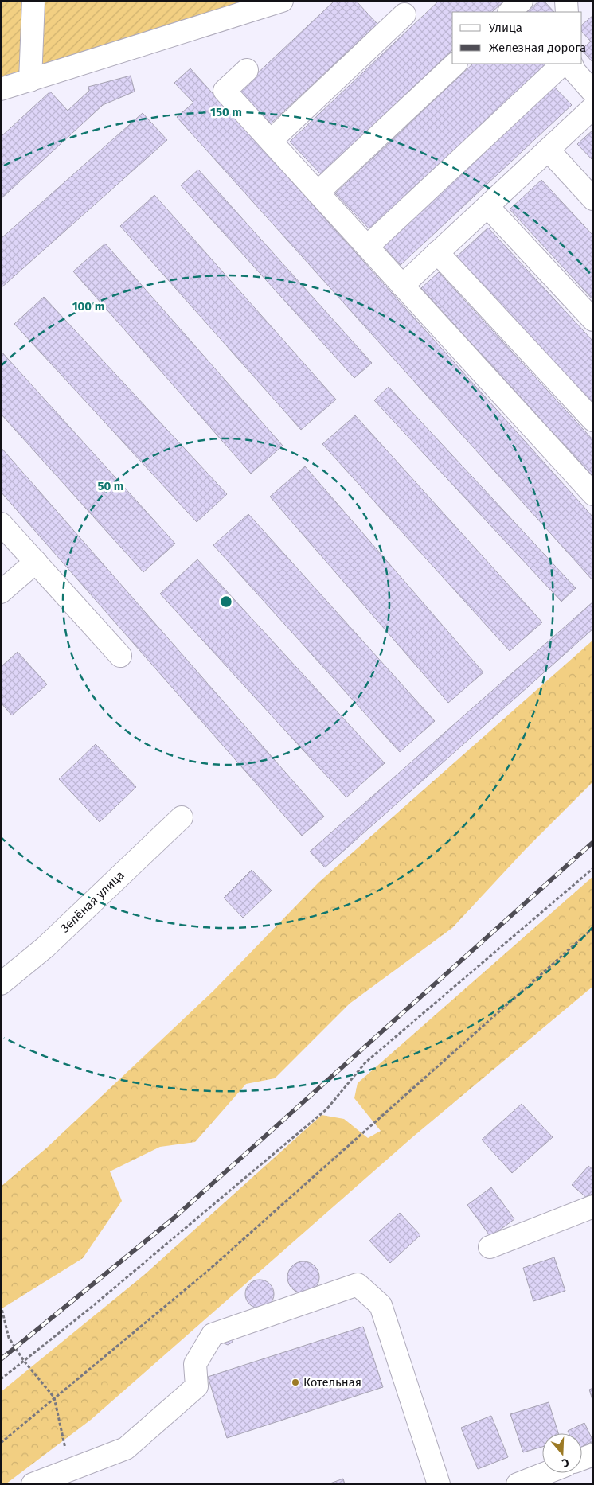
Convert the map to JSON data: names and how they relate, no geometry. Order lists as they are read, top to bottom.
{
  "streets": {
    "street": ["Зелёная улица"]
  },
  "places": ["Котельная"],
  "legend": ["Улица", "Железная дорога"],
  "north": "bottom",
  "rings": ["150 m", "100 m", "50 m"]
}
